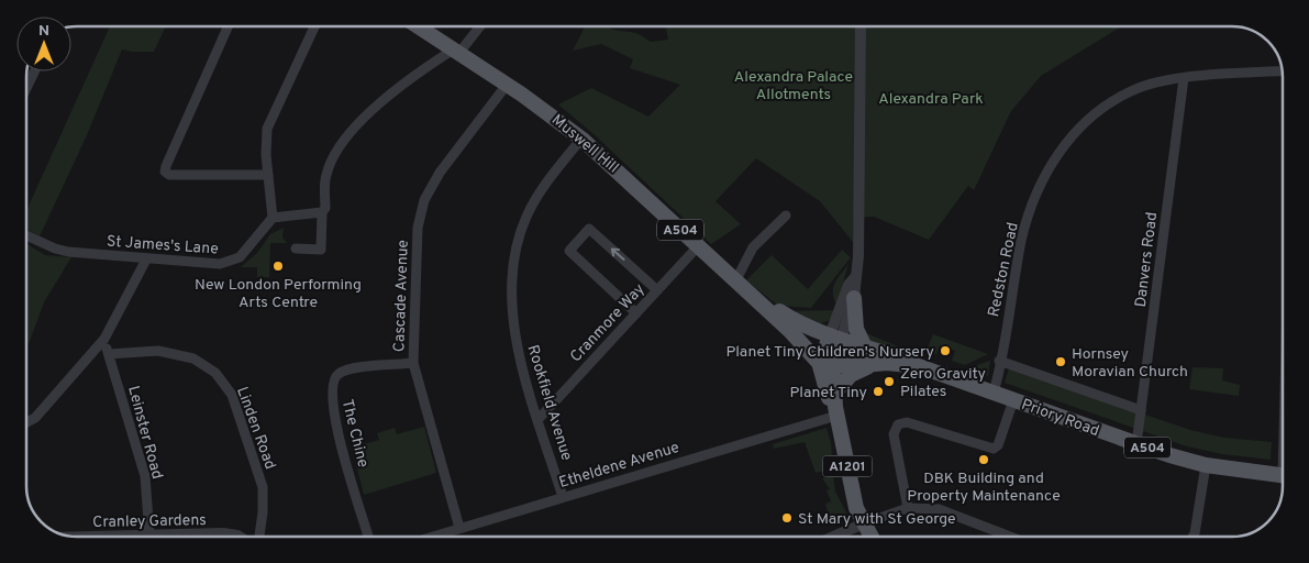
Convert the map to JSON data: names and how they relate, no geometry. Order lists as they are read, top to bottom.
{
  "streets": {
    "main road": [
      "Muswell Hill",
      "A504",
      "Priory Road",
      "A1201"
    ],
    "street": [
      "St James's Lane",
      "Danvers Road",
      "Redston Road",
      "Cascade Avenue",
      "Cranmore Way",
      "Rookfield Avenue",
      "Linden Road",
      "Leinster Road",
      "The Chine",
      "Etheldene Avenue",
      "Cranley Gardens"
    ]
  },
  "crossings": [
    ["Muswell Hill", "Cascade Avenue"],
    ["Muswell Hill", "Cranmore Way"],
    ["Muswell Hill", "Rookfield Avenue"],
    ["Muswell Hill", "Priory Road"],
    ["Muswell Hill", "A1201"],
    ["Danvers Road", "Redston Road"],
    ["Danvers Road", "Priory Road"],
    ["Redston Road", "Priory Road"],
    ["Cascade Avenue", "The Chine"],
    ["Cascade Avenue", "Etheldene Avenue"],
    ["Cranmore Way", "Rookfield Avenue"],
    ["Rookfield Avenue", "Etheldene Avenue"],
    ["Priory Road", "A1201"],
    ["Linden Road", "Leinster Road"],
    ["Leinster Road", "Cranley Gardens"],
    ["Etheldene Avenue", "A1201"]
  ],
  "parks": ["Alexandra Palace Allotments", "Alexandra Park"],
  "places": [
    "New London Performing Arts Centre",
    "Planet Tiny Children's Nursery",
    "Hornsey Moravian Church",
    "Zero Gravity Pilates",
    "Planet Tiny",
    "DBK Building and Property Maintenance",
    "St Mary with St George"
  ],
  "north": "top"
}
